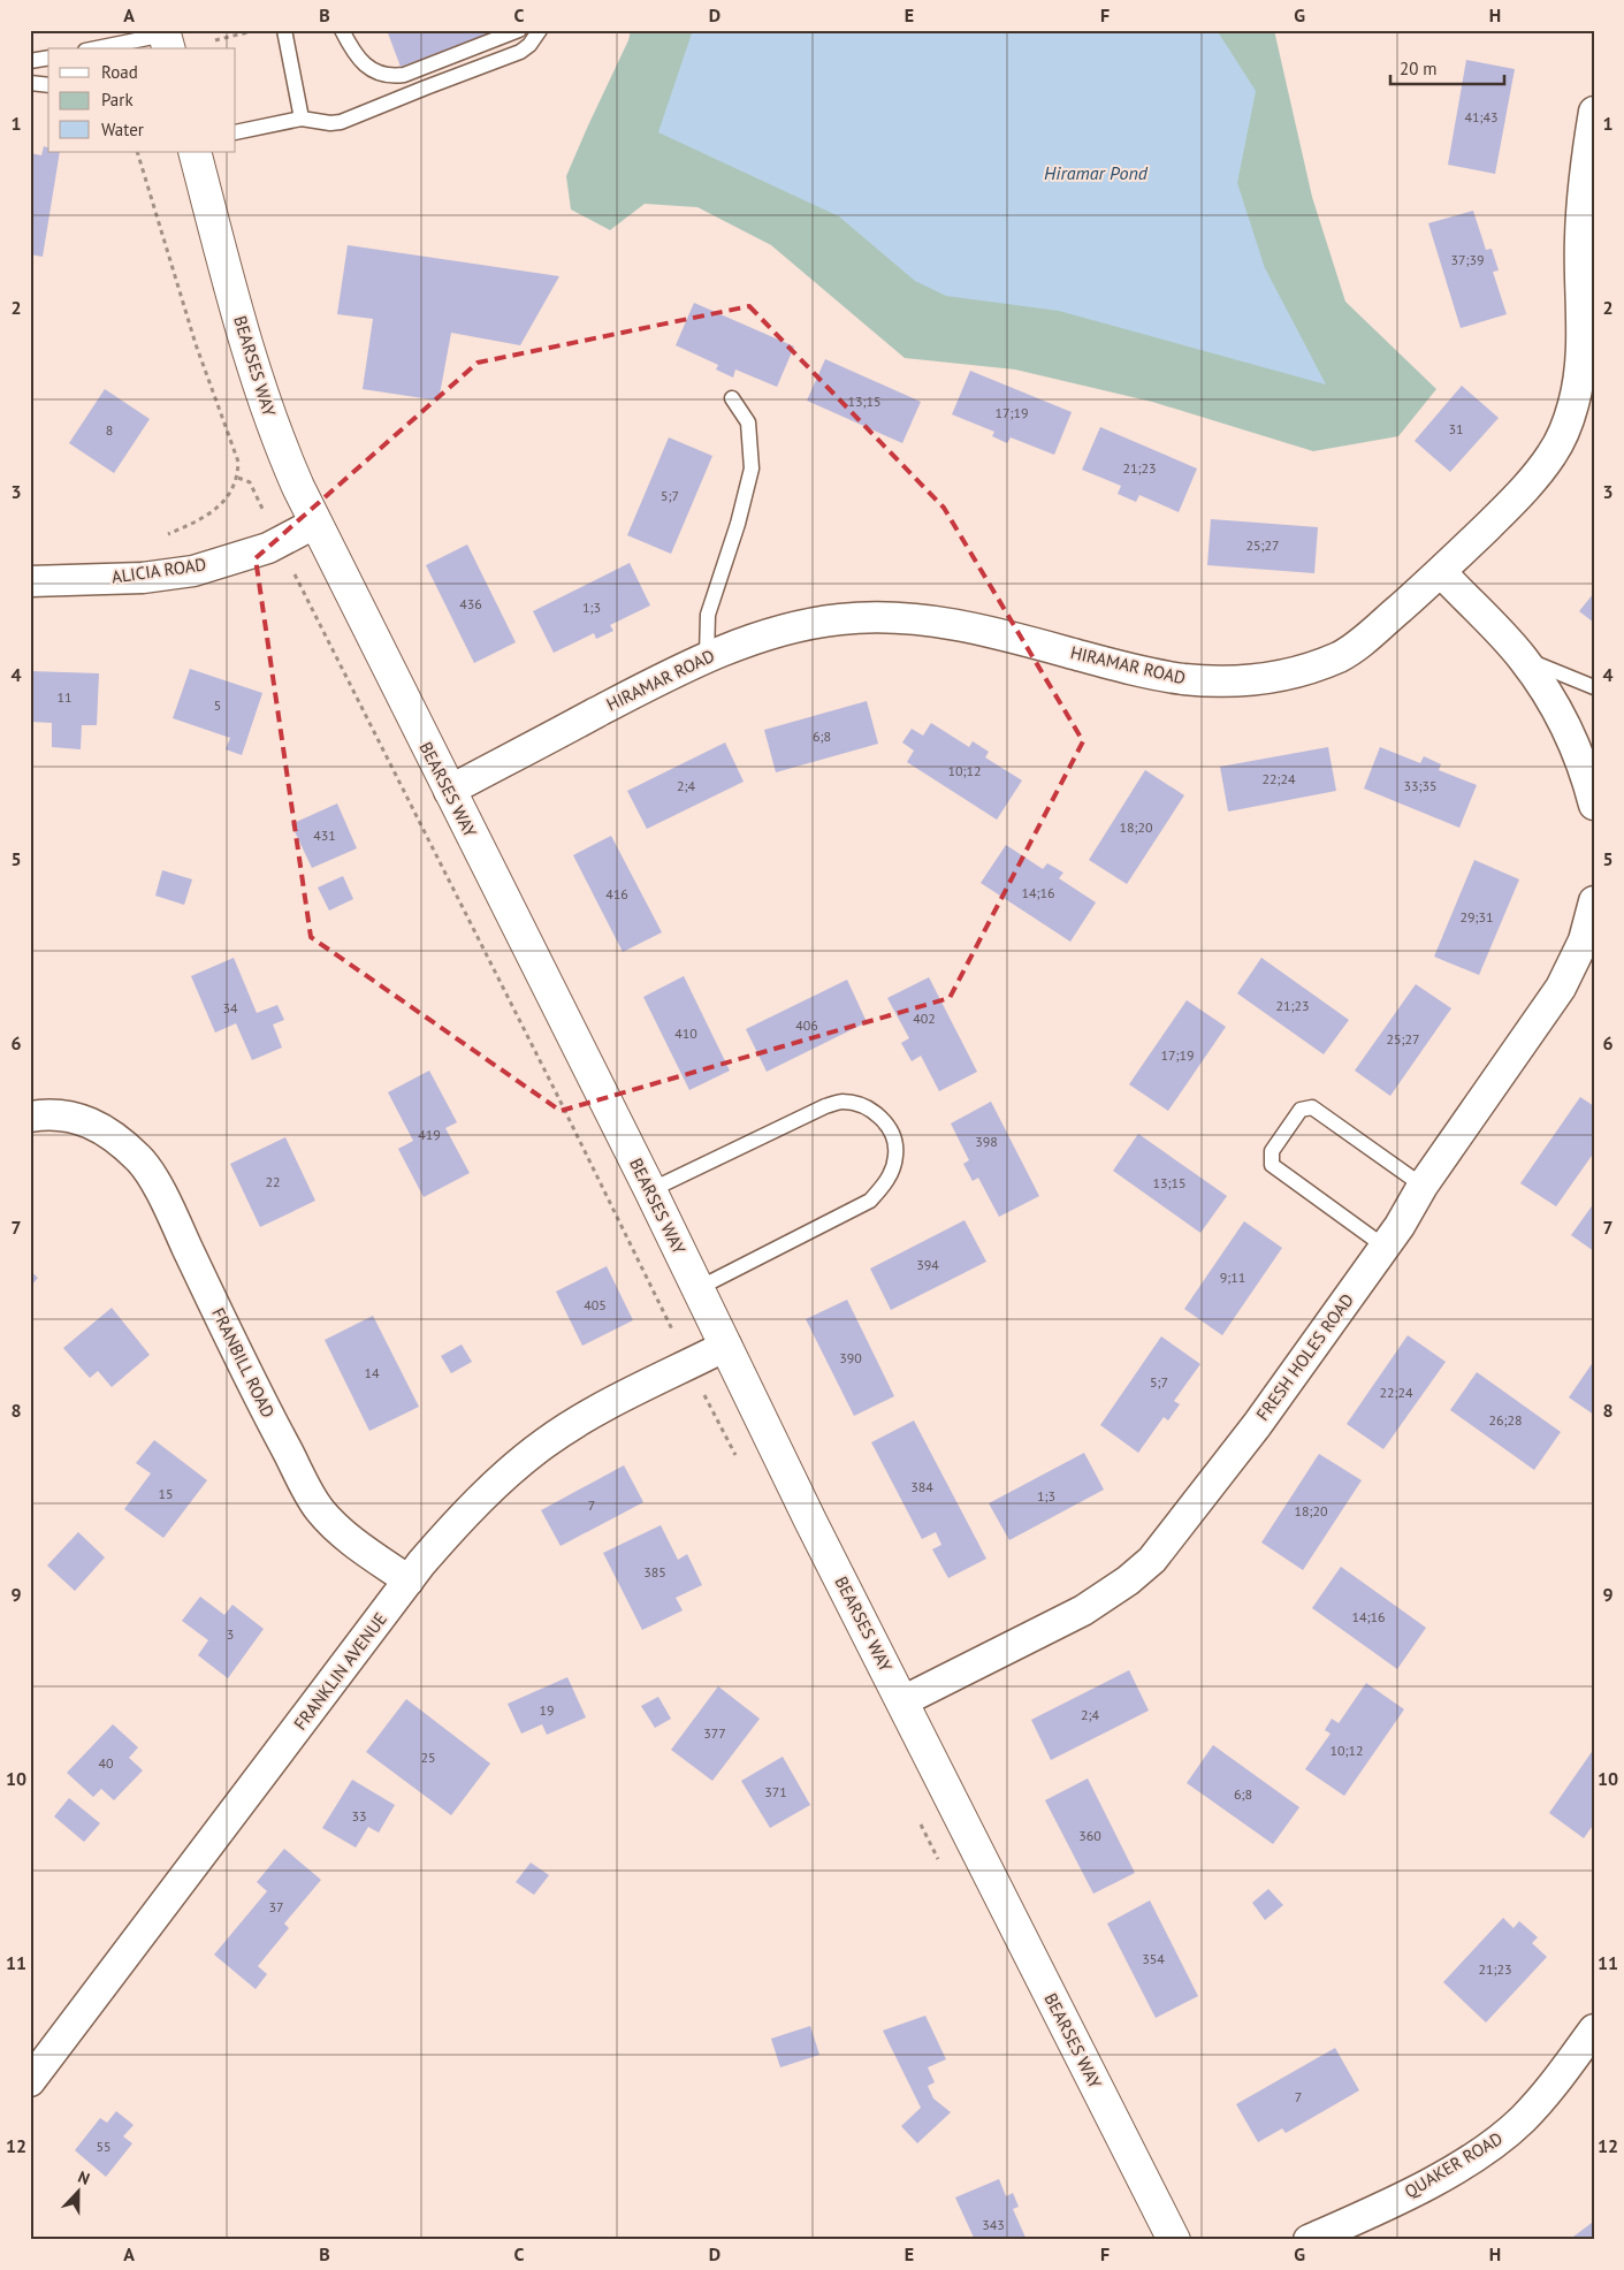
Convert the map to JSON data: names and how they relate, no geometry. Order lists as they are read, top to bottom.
{
  "streets": {
    "main road": ["BEARSES WAY"],
    "street": [
      "ALICIA ROAD",
      "HIRAMAR ROAD",
      "FRESH HOLES ROAD",
      "FRANBILL ROAD",
      "FRANKLIN AVENUE",
      "QUAKER ROAD"
    ]
  },
  "crossings": [
    ["BEARSES WAY", "ALICIA ROAD"],
    ["BEARSES WAY", "HIRAMAR ROAD"],
    ["BEARSES WAY", "FRESH HOLES ROAD"],
    ["BEARSES WAY", "FRANKLIN AVENUE"],
    ["FRANBILL ROAD", "FRANKLIN AVENUE"]
  ],
  "water": ["Hiramar Pond"],
  "house_numbers": [
    "41;43",
    "37;39",
    "13;15",
    "17;19",
    "31",
    "8",
    "21;23",
    "5;7",
    "25;27",
    "436",
    "1;3",
    "11",
    "5",
    "6;8",
    "10;12",
    "22;24",
    "2;4",
    "33;35",
    "18;20",
    "431",
    "14;16",
    "416",
    "29;31",
    "21;23",
    "34",
    "402",
    "406",
    "410",
    "25;27",
    "17;19",
    "419",
    "398",
    "22",
    "13;15",
    "394",
    "9;11",
    "405",
    "390",
    "14",
    "5;7",
    "22;24",
    "26;28",
    "384",
    "15",
    "1;3",
    "7",
    "18;20",
    "385",
    "14;16",
    "3",
    "19",
    "2;4",
    "377",
    "10;12",
    "25",
    "40",
    "371",
    "6;8",
    "33",
    "360",
    "37",
    "354",
    "21;23",
    "7",
    "55",
    "343"
  ],
  "legend": ["Road", "Park", "Water"],
  "scale_bar": "20 m",
  "north": "top",
  "grid": {
    "columns": [
      "A",
      "B",
      "C",
      "D",
      "E",
      "F",
      "G",
      "H"
    ],
    "rows": [
      "1",
      "2",
      "3",
      "4",
      "5",
      "6",
      "7",
      "8",
      "9",
      "10",
      "11",
      "12"
    ]
  }
}
